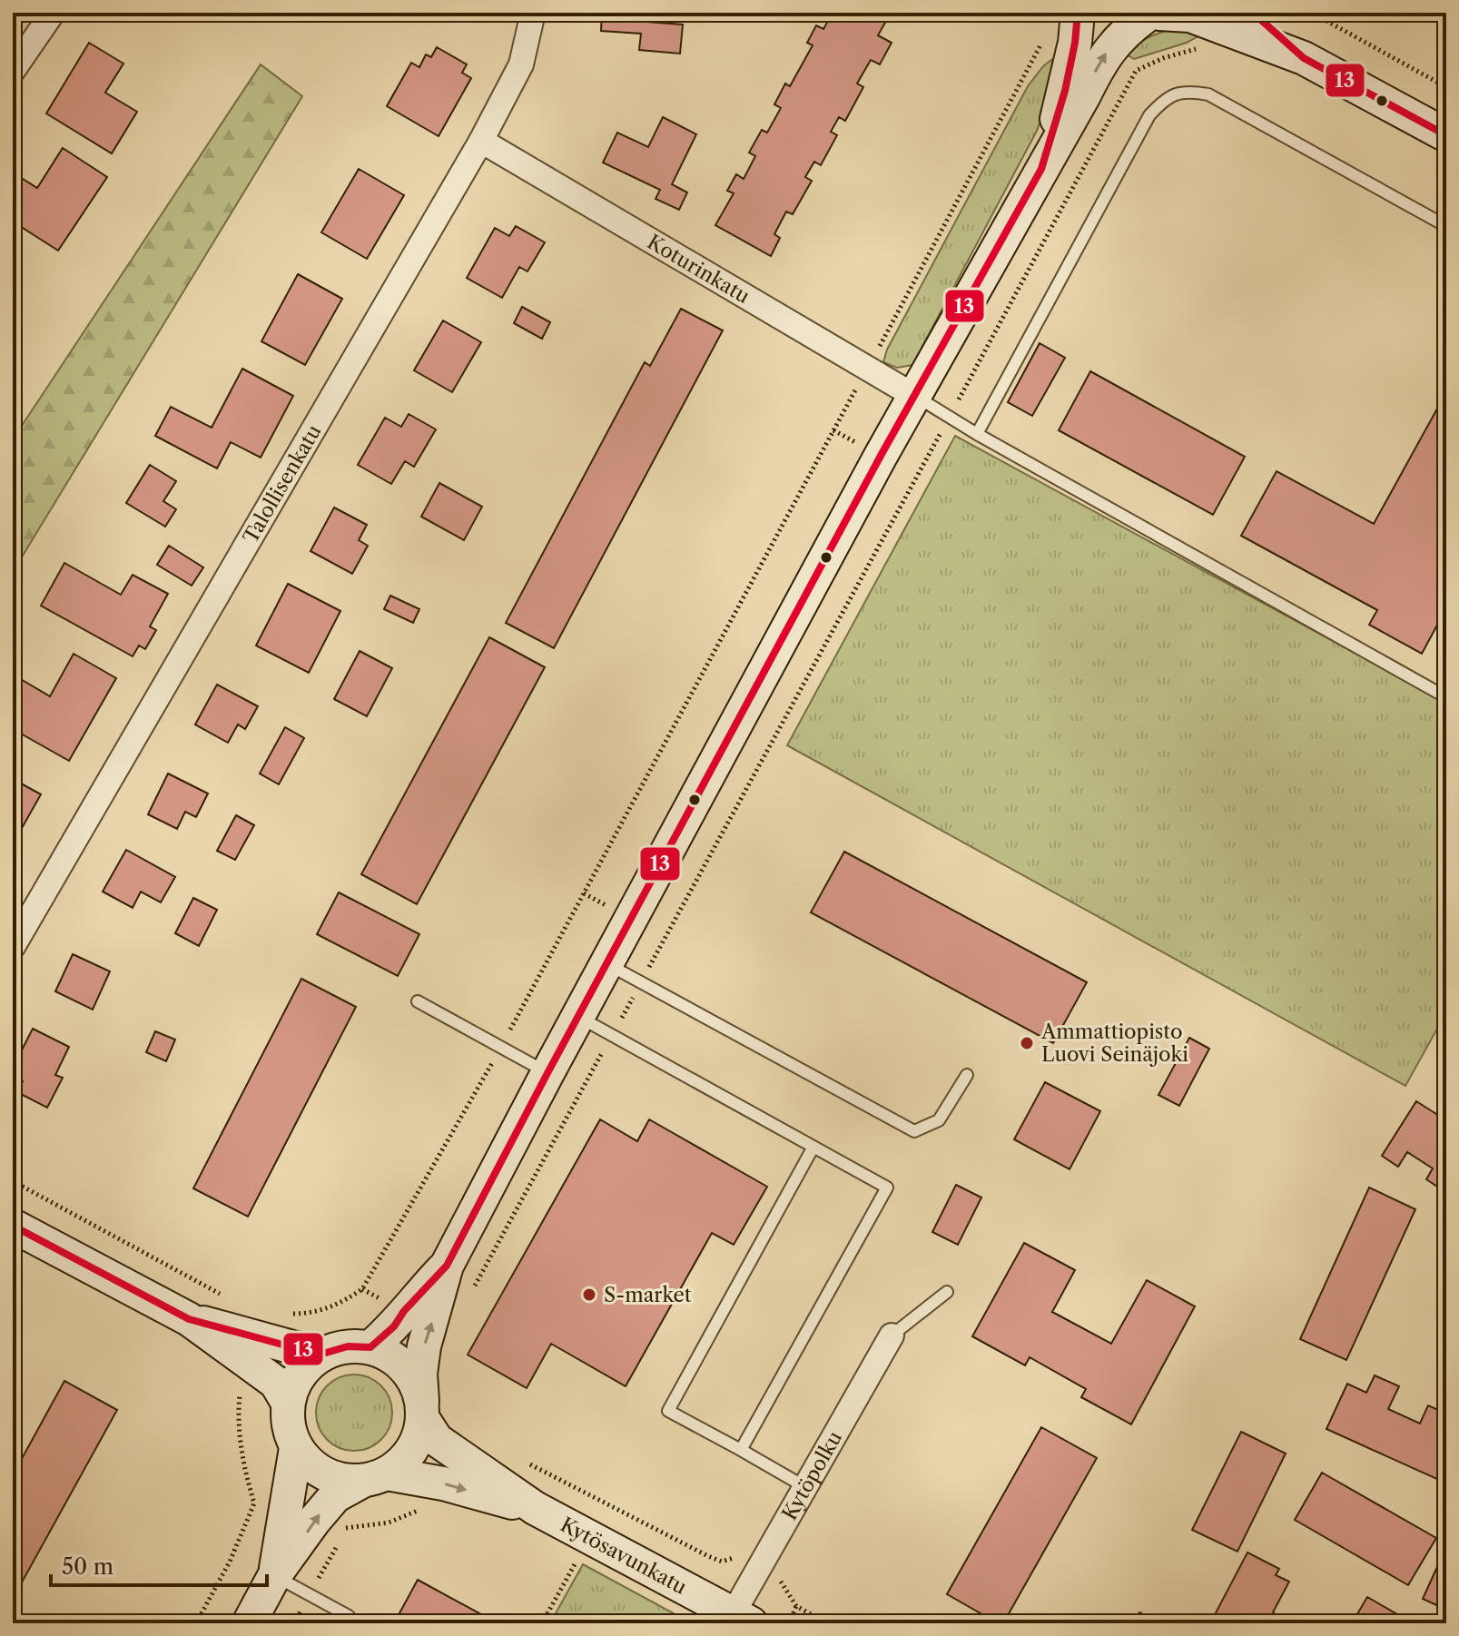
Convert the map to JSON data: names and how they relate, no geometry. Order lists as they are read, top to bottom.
{
  "streets": {
    "street": [
      "Koturinkatu",
      "Talollisenkatu",
      "Kytöpolku",
      "Kytösavunkatu"
    ]
  },
  "crossings": [
    ["Koturinkatu", "Talollisenkatu"],
    ["Kytöpolku", "Kytösavunkatu"]
  ],
  "places": ["Ammattiopisto Luovi Seinäjoki", "S-market"],
  "lines": ["transit line 13"],
  "scale_bar": "50 m"
}
